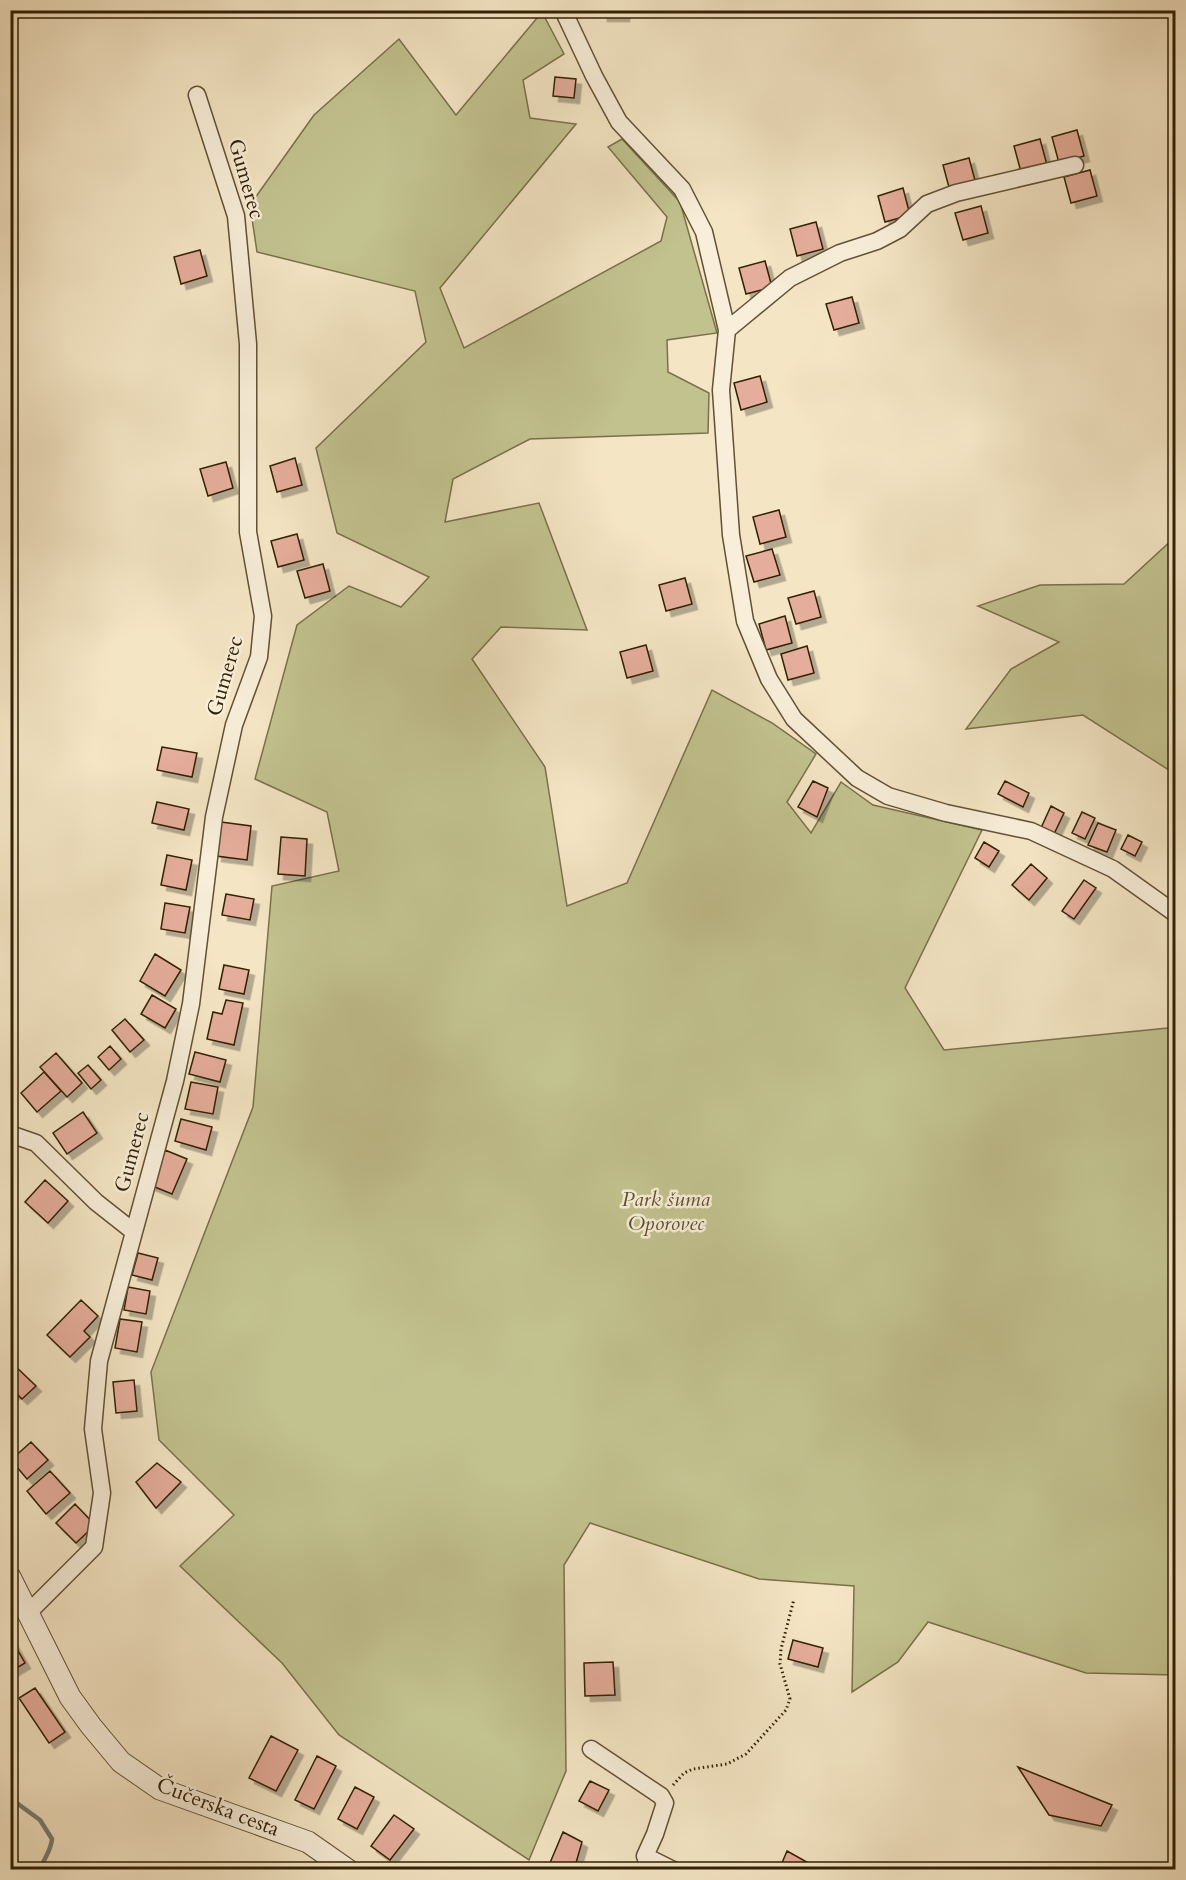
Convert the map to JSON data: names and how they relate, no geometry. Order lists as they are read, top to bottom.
{
  "streets": {
    "street": ["Gumerec", "Čučerska cesta"]
  },
  "crossings": [
    ["Gumerec", "Čučerska cesta"]
  ],
  "parks": ["Park šuma Oporovec"]
}
